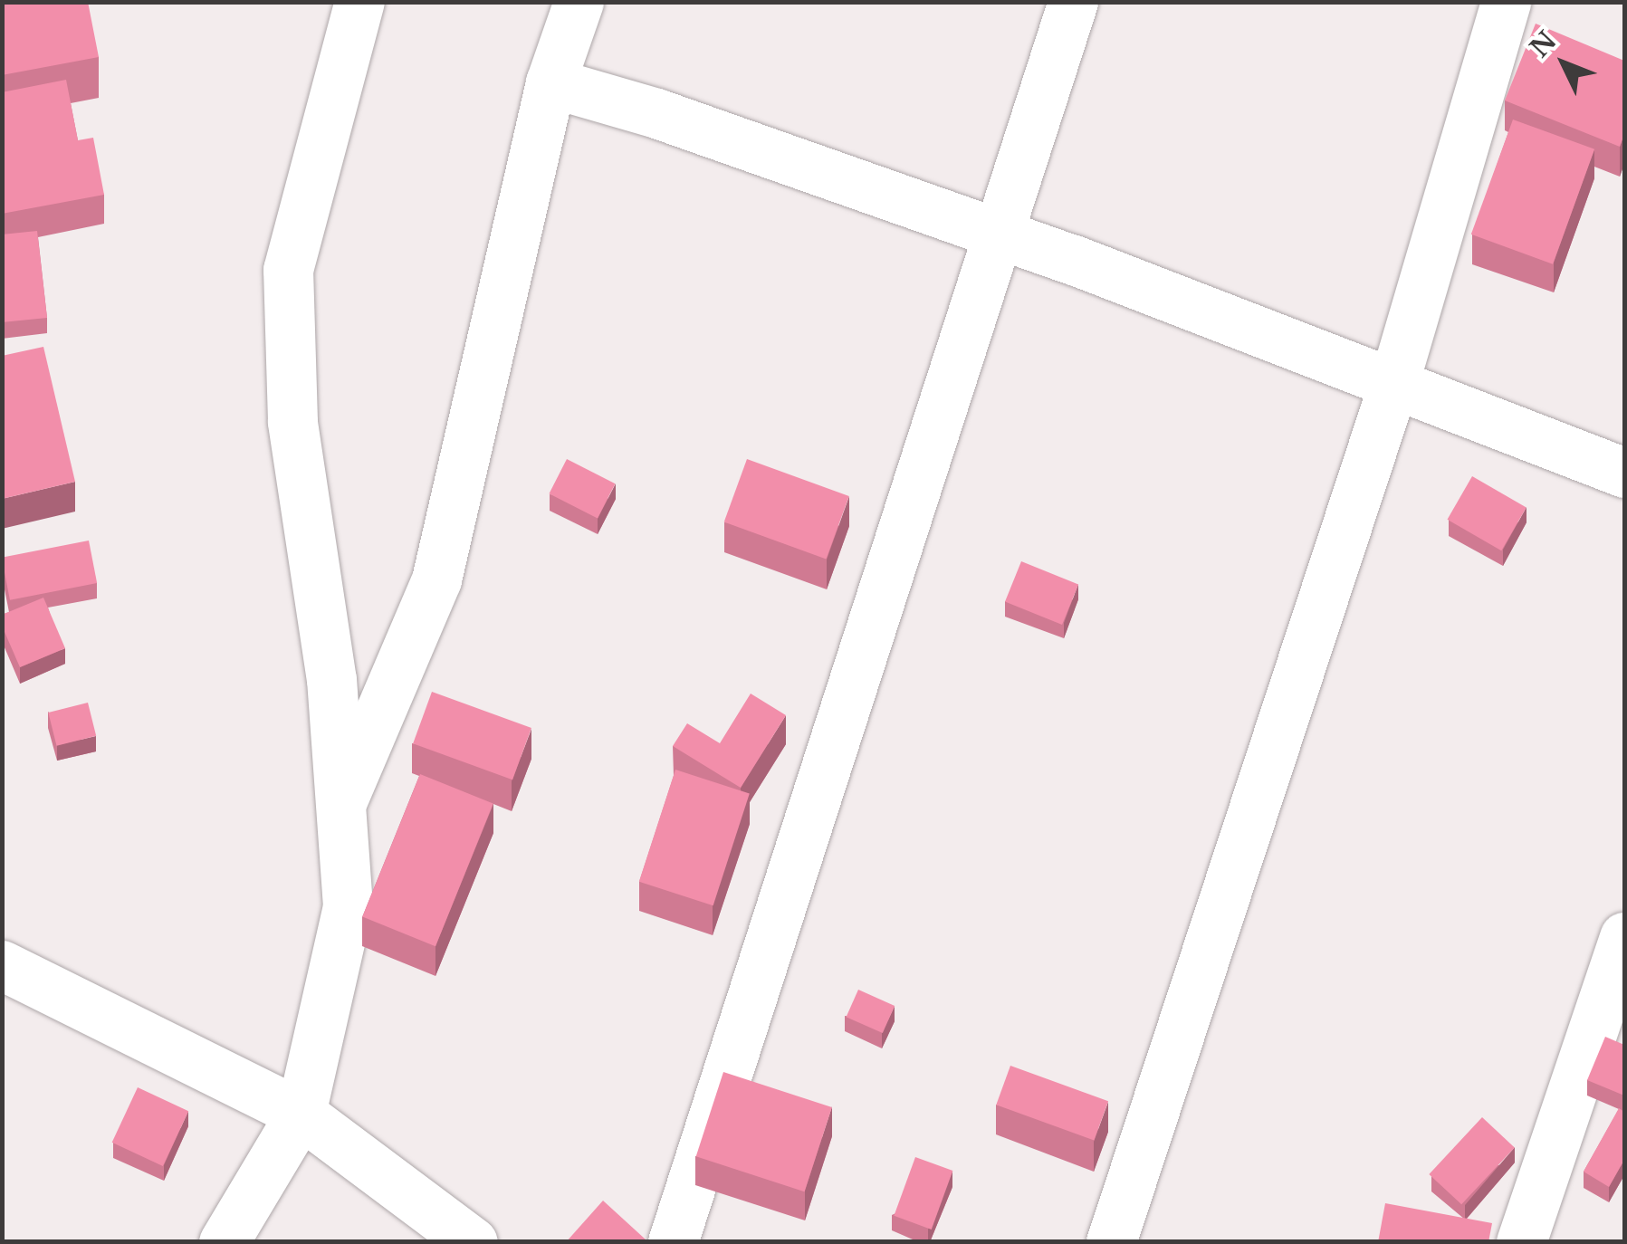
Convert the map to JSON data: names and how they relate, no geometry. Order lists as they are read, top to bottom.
{
  "north": "top left"
}
